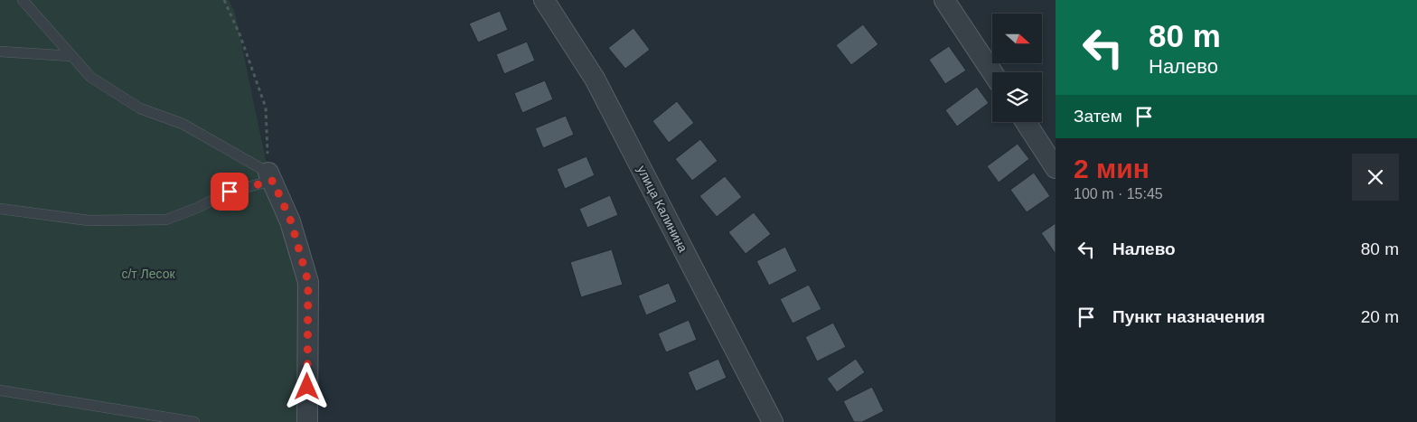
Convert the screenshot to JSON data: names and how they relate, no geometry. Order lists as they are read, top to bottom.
{
  "streets": {
    "street": ["улица Калинина"]
  },
  "parks": ["с/т Лесок"],
  "north": "right",
  "page": {
    "turn": ["80 m", "Налево"],
    "then": "Затем",
    "heading": ["2 мин", "100 m · 15:45"],
    "list": [
      {
        "name": "Налево",
        "value": "80 m"
      },
      {
        "name": "Пункт назначения",
        "value": "20 m"
      }
    ]
  }
}
